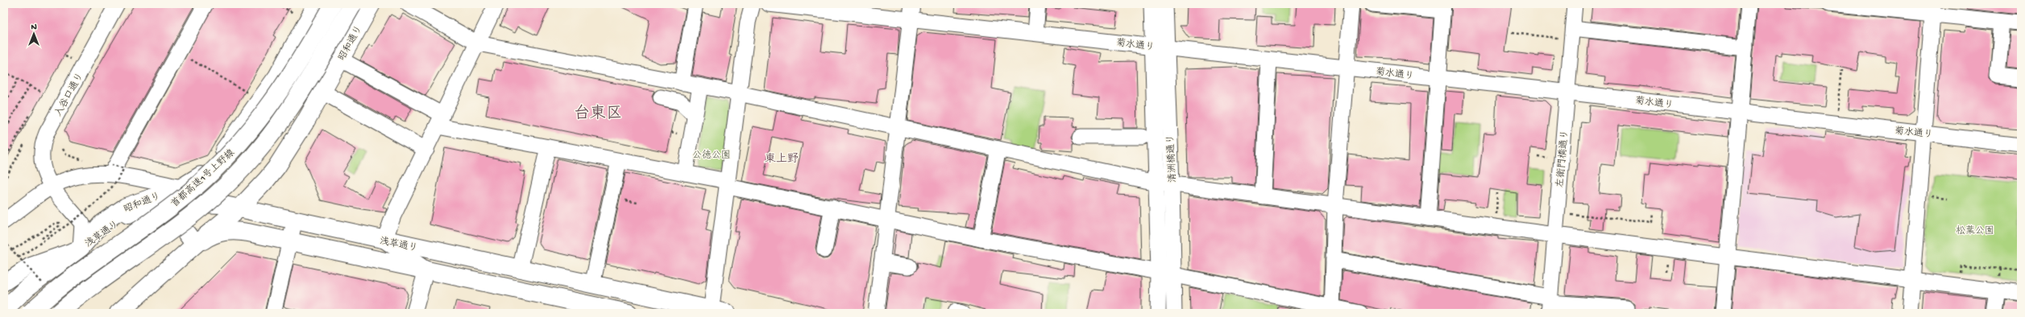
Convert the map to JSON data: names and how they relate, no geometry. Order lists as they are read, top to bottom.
{
  "streets": {
    "main road": ["昭和通り", "首都高速1号上野線", "浅草通り"],
    "street": [
      "菊水通り",
      "入谷口通り",
      "清洲橋通り",
      "左衛門橋通り"
    ]
  },
  "crossings": [
    ["昭和通り", "入谷口通り"],
    ["昭和通り", "浅草通り"],
    ["菊水通り", "清洲橋通り"],
    ["菊水通り", "左衛門橋通り"],
    ["入谷口通り", "浅草通り"]
  ],
  "districts": ["台東区", "東上野"],
  "parks": ["公徳公園", "松葉公園"],
  "north": "top"
}
